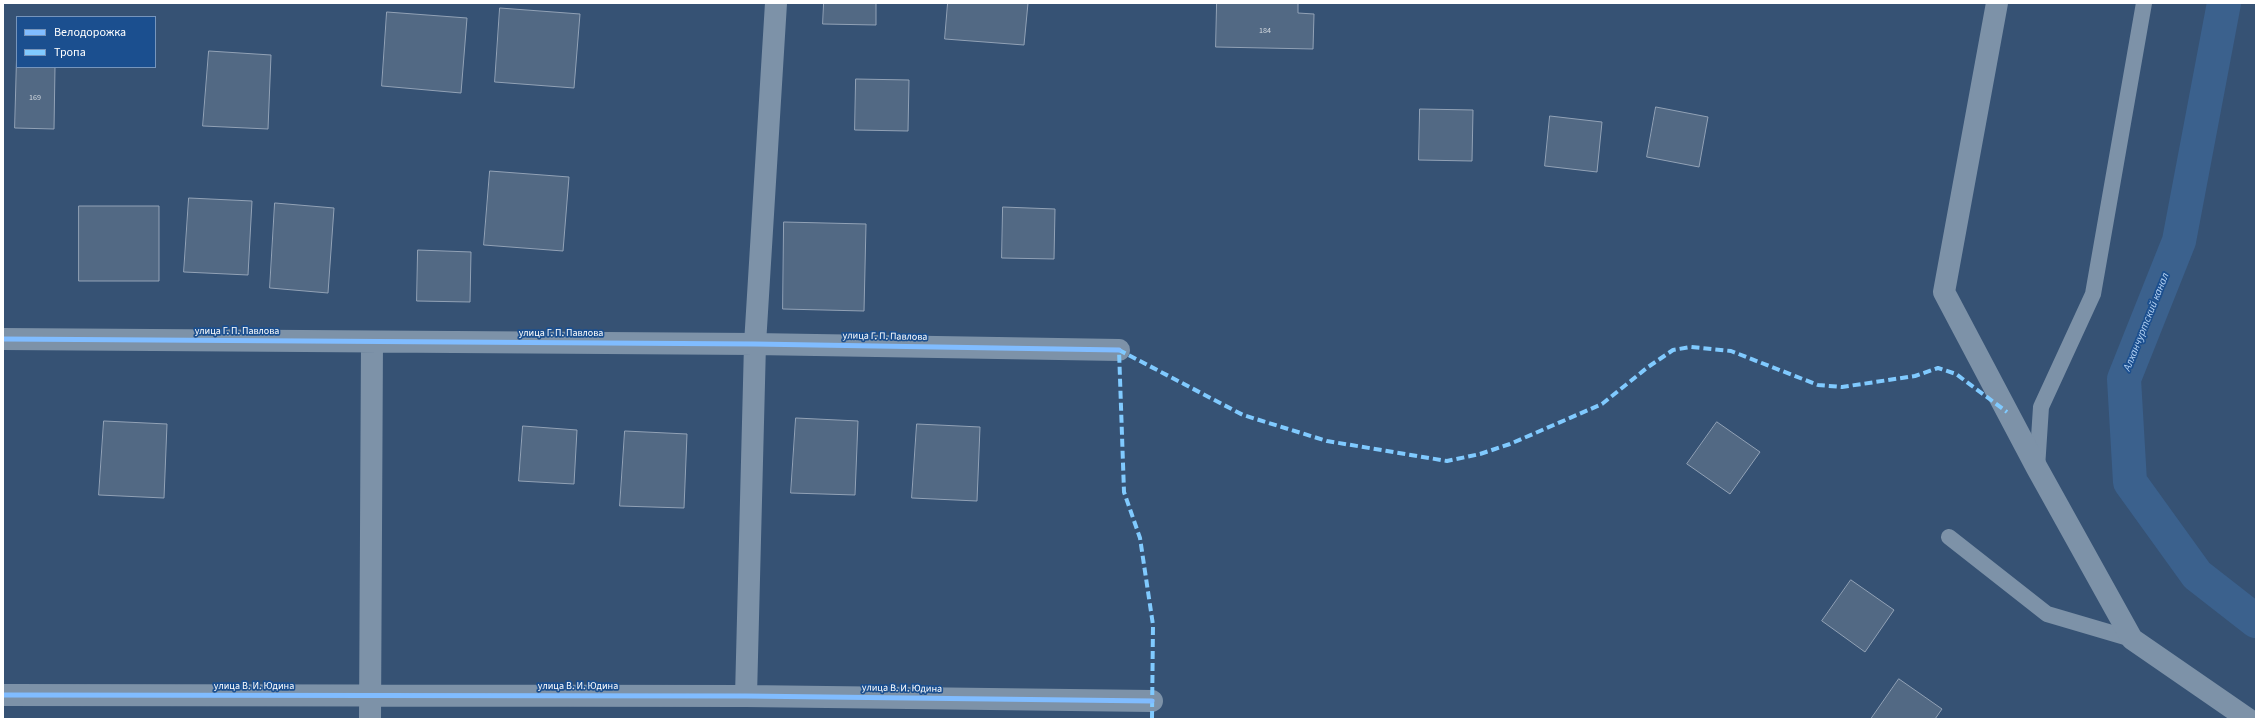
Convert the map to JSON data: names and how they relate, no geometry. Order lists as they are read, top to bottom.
{
  "streets": {
    "street": ["улица Г. П. Павлова", "улица В. И. Юдина"]
  },
  "water": ["Алханчуртский канал"],
  "house_numbers": ["184", "169"],
  "legend": ["Велодорожка", "Тропа"]
}
